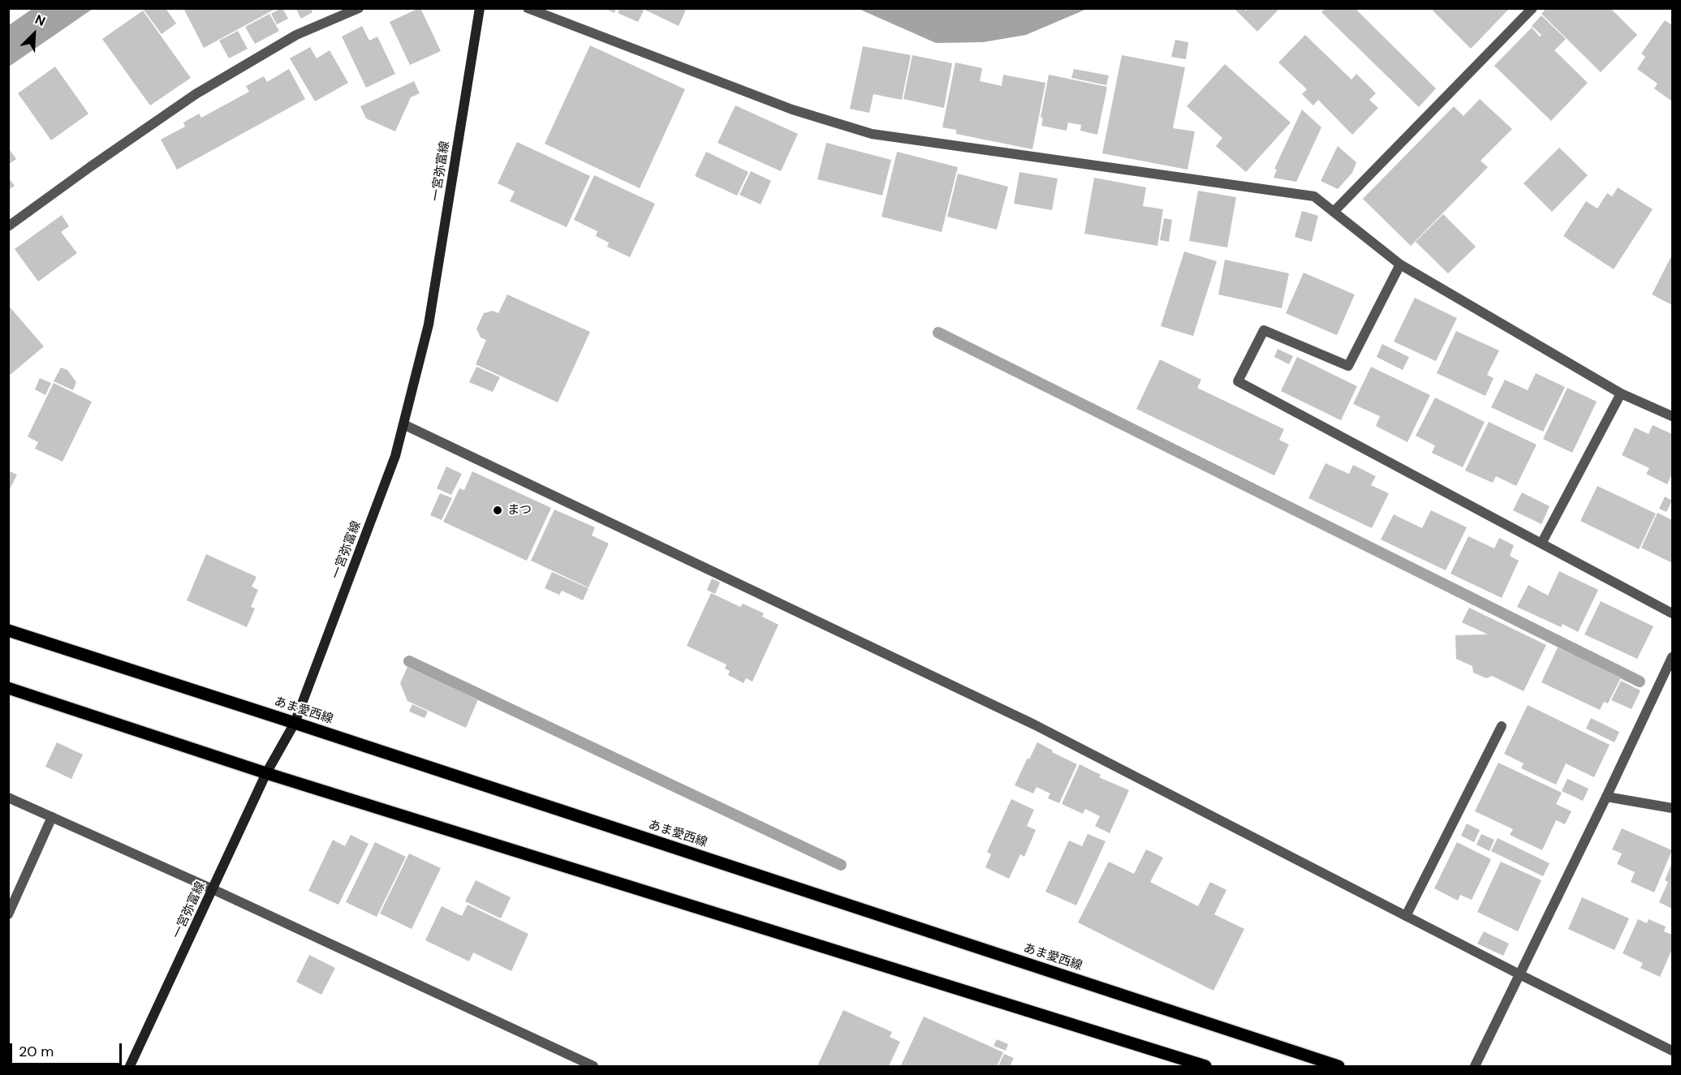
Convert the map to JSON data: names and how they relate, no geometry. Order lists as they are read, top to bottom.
{
  "streets": {
    "main road": ["一宮弥富線", "あま愛西線"]
  },
  "crossings": [
    ["一宮弥富線", "あま愛西線"]
  ],
  "places": ["まつ"],
  "scale_bar": "20 m",
  "north": "top right"
}
